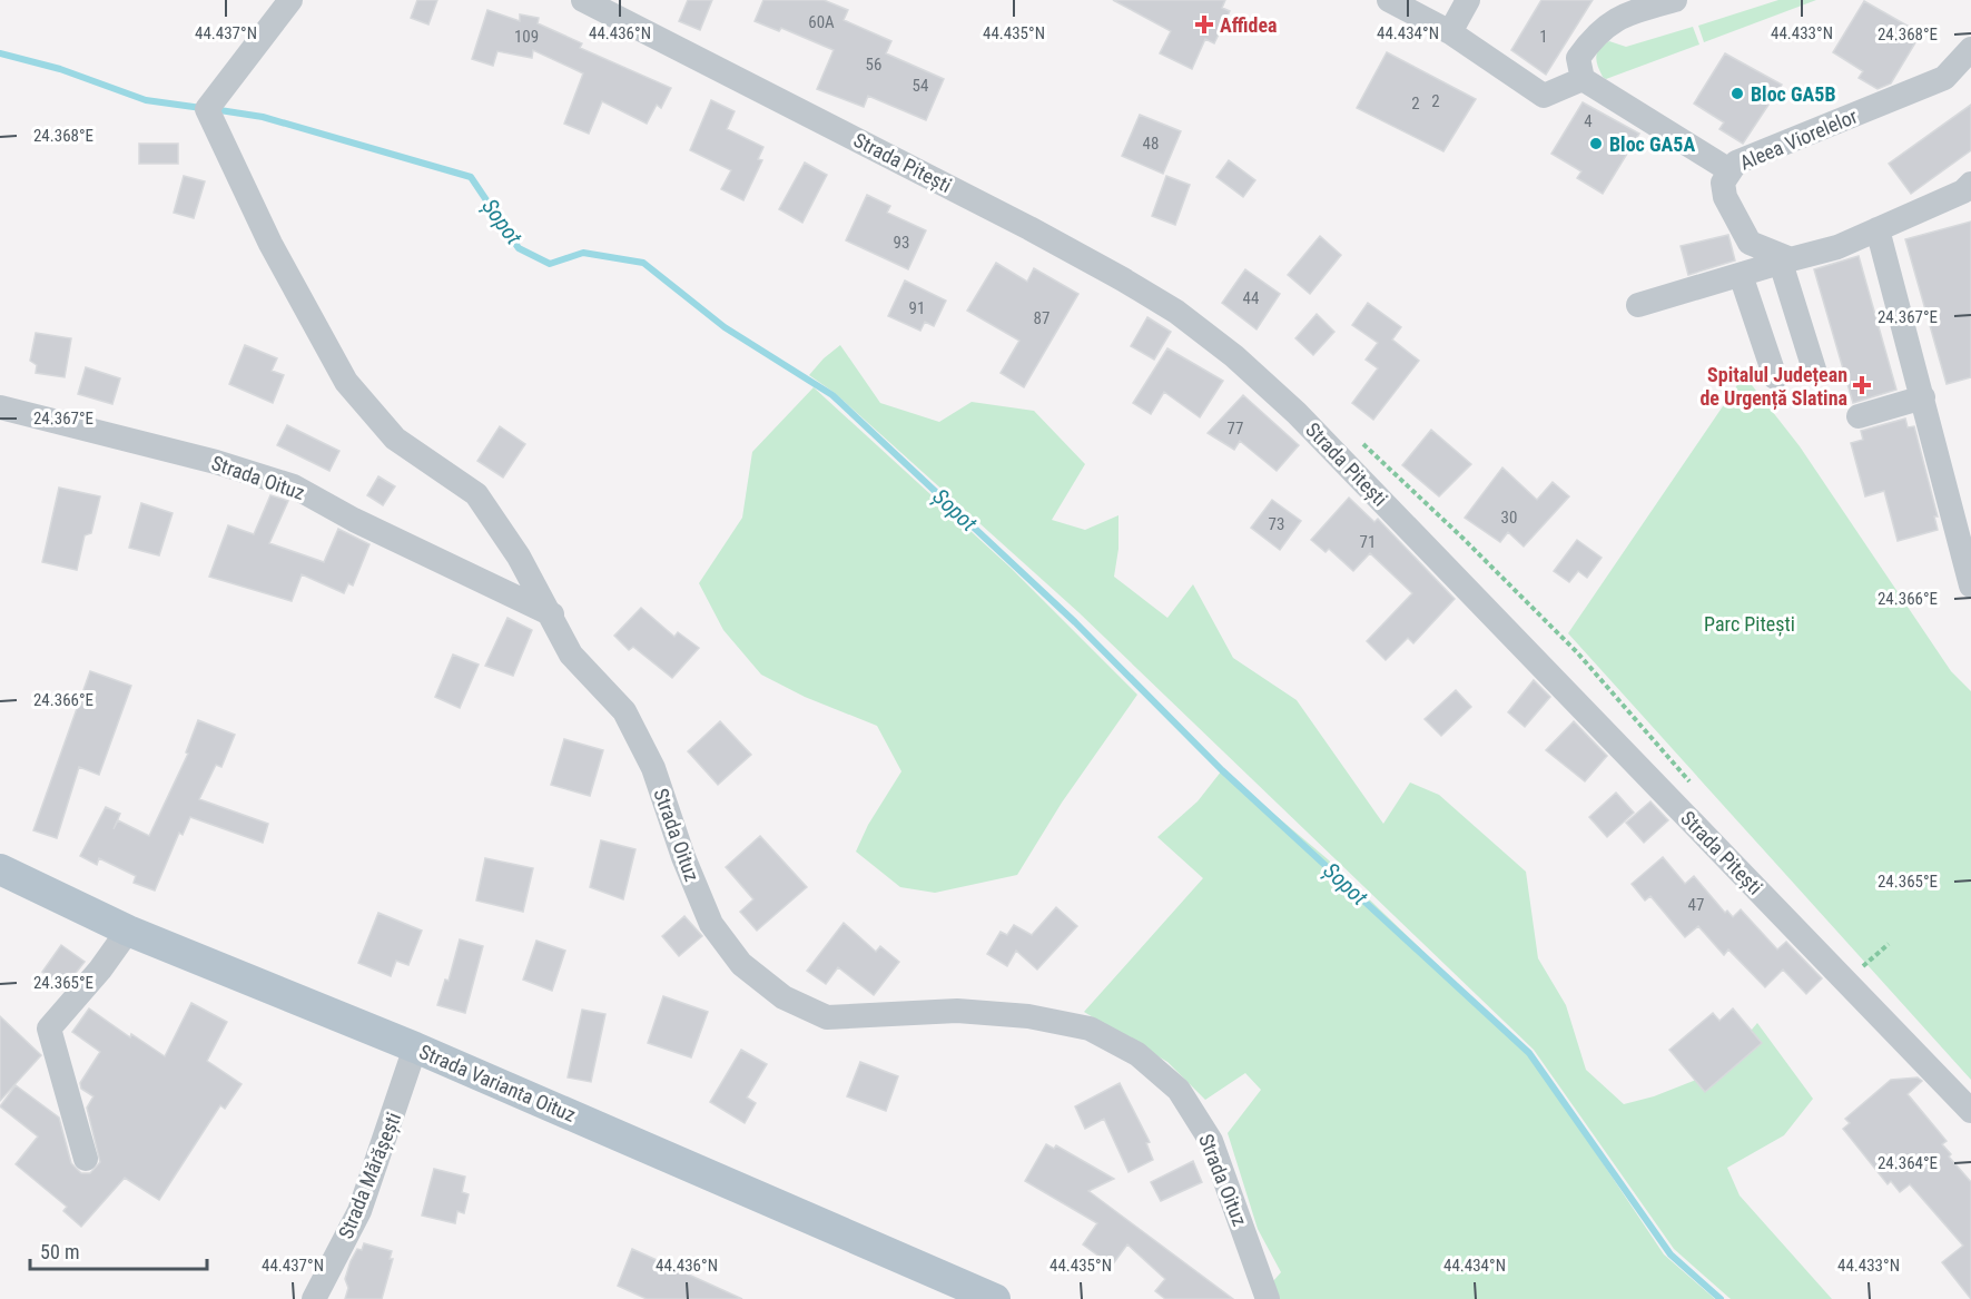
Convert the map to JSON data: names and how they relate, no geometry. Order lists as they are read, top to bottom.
{
  "streets": {
    "main road": ["Strada Varianta Oituz"],
    "street": [
      "Aleea Viorelelor",
      "Strada Pitești",
      "Strada Oituz",
      "Strada Mărășești"
    ]
  },
  "crossings": [
    ["Strada Varianta Oituz", "Strada Mărășești"]
  ],
  "water": ["Șopot"],
  "parks": ["Parc Pitești"],
  "places": {
    "health": ["Affidea", "Spitalul Județean de Urgență Slatina"],
    "other": ["Bloc GA5B", "Bloc GA5A"]
  },
  "house_numbers": [
    "60A",
    "109",
    "1",
    "56",
    "54",
    "2",
    "2",
    "4",
    "48",
    "93",
    "44",
    "91",
    "87",
    "77",
    "30",
    "73",
    "71",
    "47"
  ],
  "scale_bar": "50 m",
  "coordinates": [
    "44.434°N",
    "44.433°N",
    "44.437°N",
    "44.436°N",
    "44.435°N",
    "24.368°E",
    "24.367°E",
    "24.366°E",
    "24.365°E",
    "24.364°E"
  ]
}
